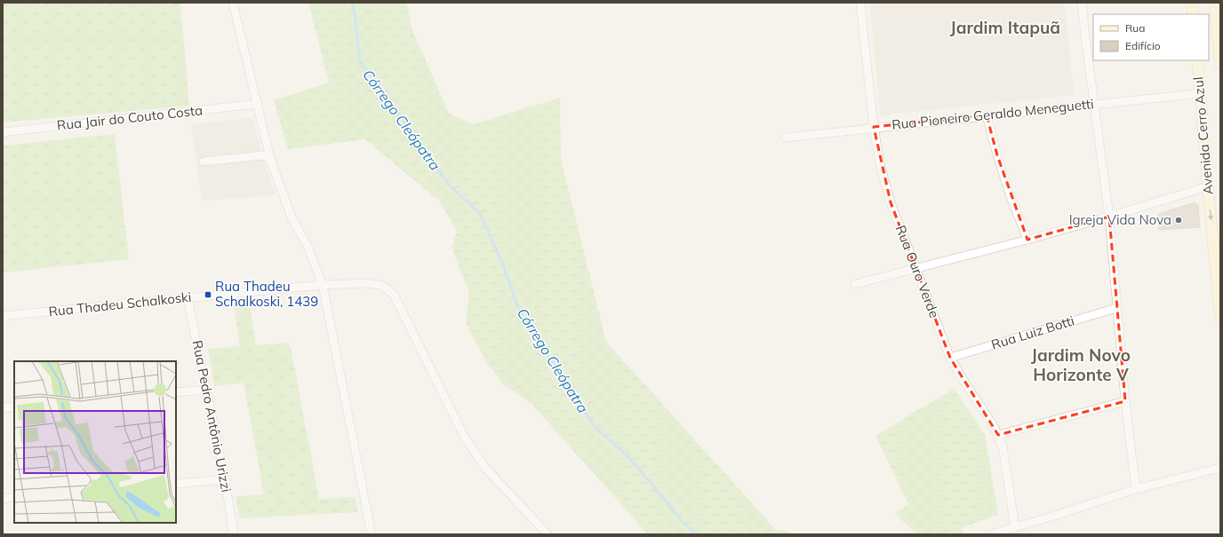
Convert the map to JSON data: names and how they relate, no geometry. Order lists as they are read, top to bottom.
{
  "streets": {
    "main road": ["Avenida Cerro Azul"],
    "street": [
      "Rua Pioneiro Geraldo Meneguetti",
      "Rua Jair do Couto Costa",
      "Rua Ouro Verde",
      "Rua Thadeu Schalkoski",
      "Rua Luiz Botti",
      "Rua Pedro Antônio Urizzi"
    ]
  },
  "crossings": [
    ["Rua Pioneiro Geraldo Meneguetti", "Avenida Cerro Azul"],
    ["Rua Pioneiro Geraldo Meneguetti", "Rua Ouro Verde"],
    ["Rua Ouro Verde", "Rua Luiz Botti"],
    ["Rua Thadeu Schalkoski", "Rua Pedro Antônio Urizzi"]
  ],
  "districts": ["Jardim Itapuã", "Jardim Novo Horizonte V"],
  "water": ["Córrego Cleópatra"],
  "places": {
    "other": ["Igreja Vida Nova"],
    "transit": ["Rua Thadeu Schalkoski, 1439"]
  },
  "legend": ["Rua", "Edifício"]
}
